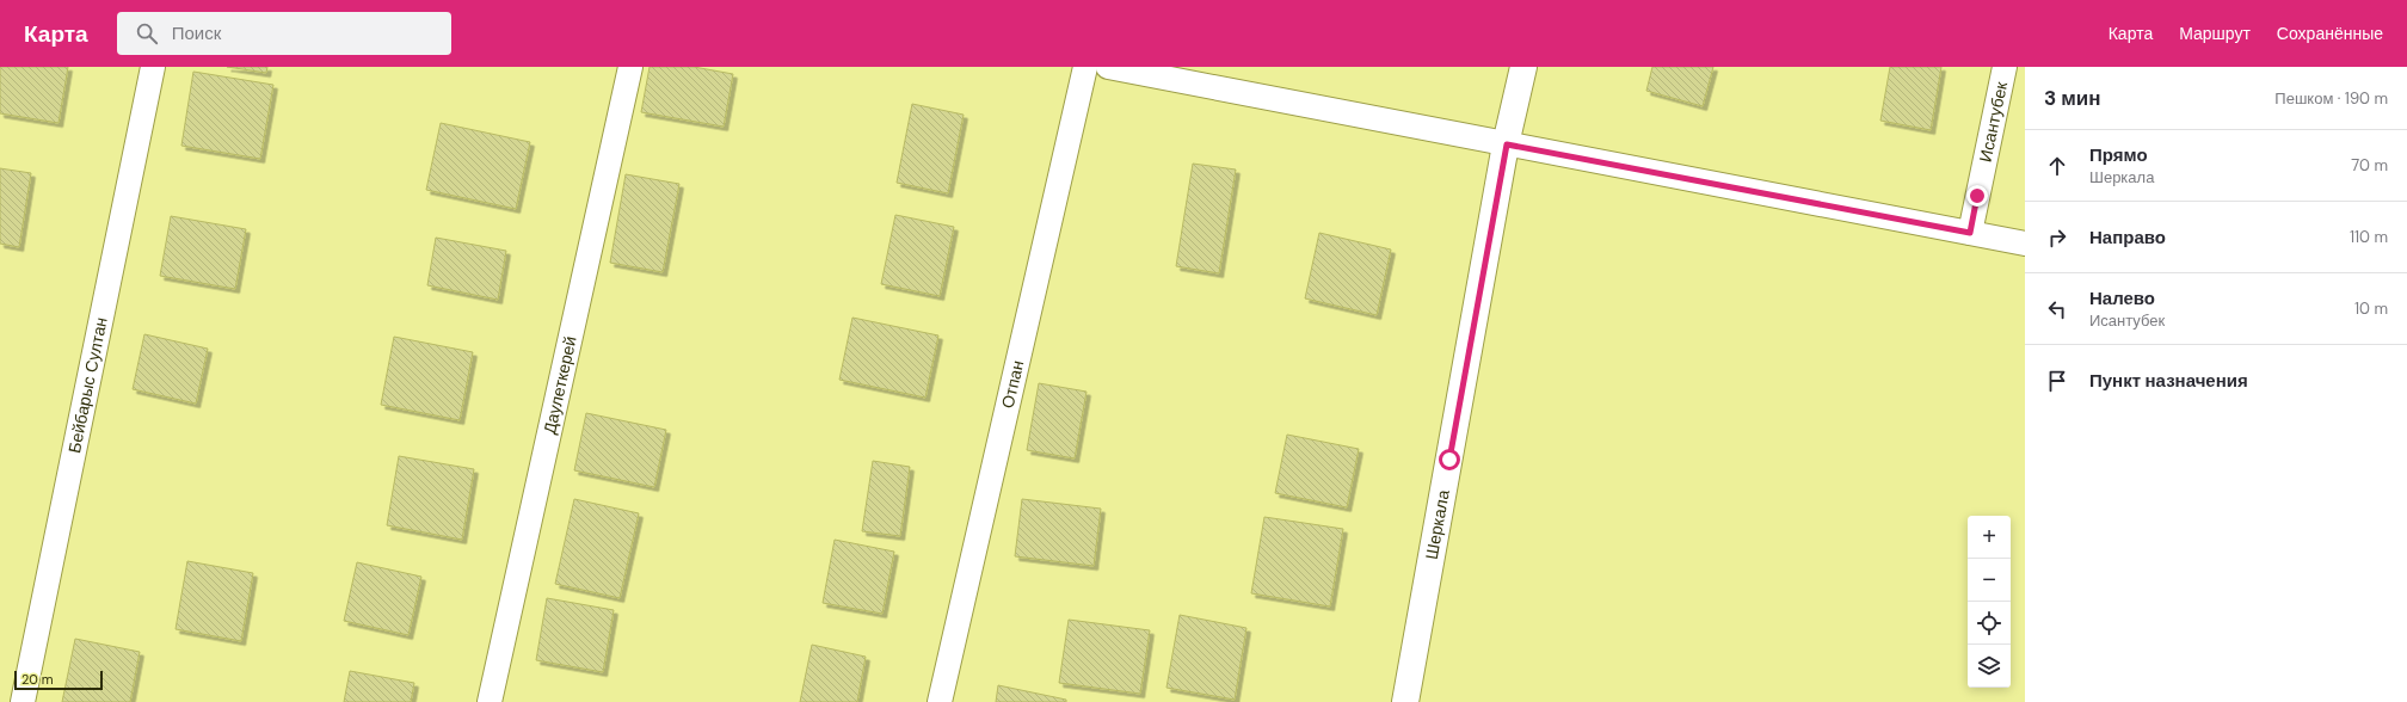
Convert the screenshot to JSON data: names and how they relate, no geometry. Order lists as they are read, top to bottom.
{
  "streets": {
    "street": [
      "Исантубек",
      "Бейбарыс Султан",
      "Даулеткерей",
      "Отпан",
      "Шеркала"
    ]
  },
  "scale_bar": "20 m",
  "page": {
    "header": "Карта",
    "search": "Поиск",
    "nav": ["Карта", "Маршрут", "Сохранённые"],
    "heading": ["3 мин", "Пешком · 190 m"],
    "list": [
      ["Прямо", "Шеркала", "70 m"],
      ["Направо", "110 m"],
      ["Налево", "Исантубек", "10 m"],
      "Пункт назначения"
    ],
    "map_buttons": ["+", "−"],
    "scale": "20 m"
  }
}
